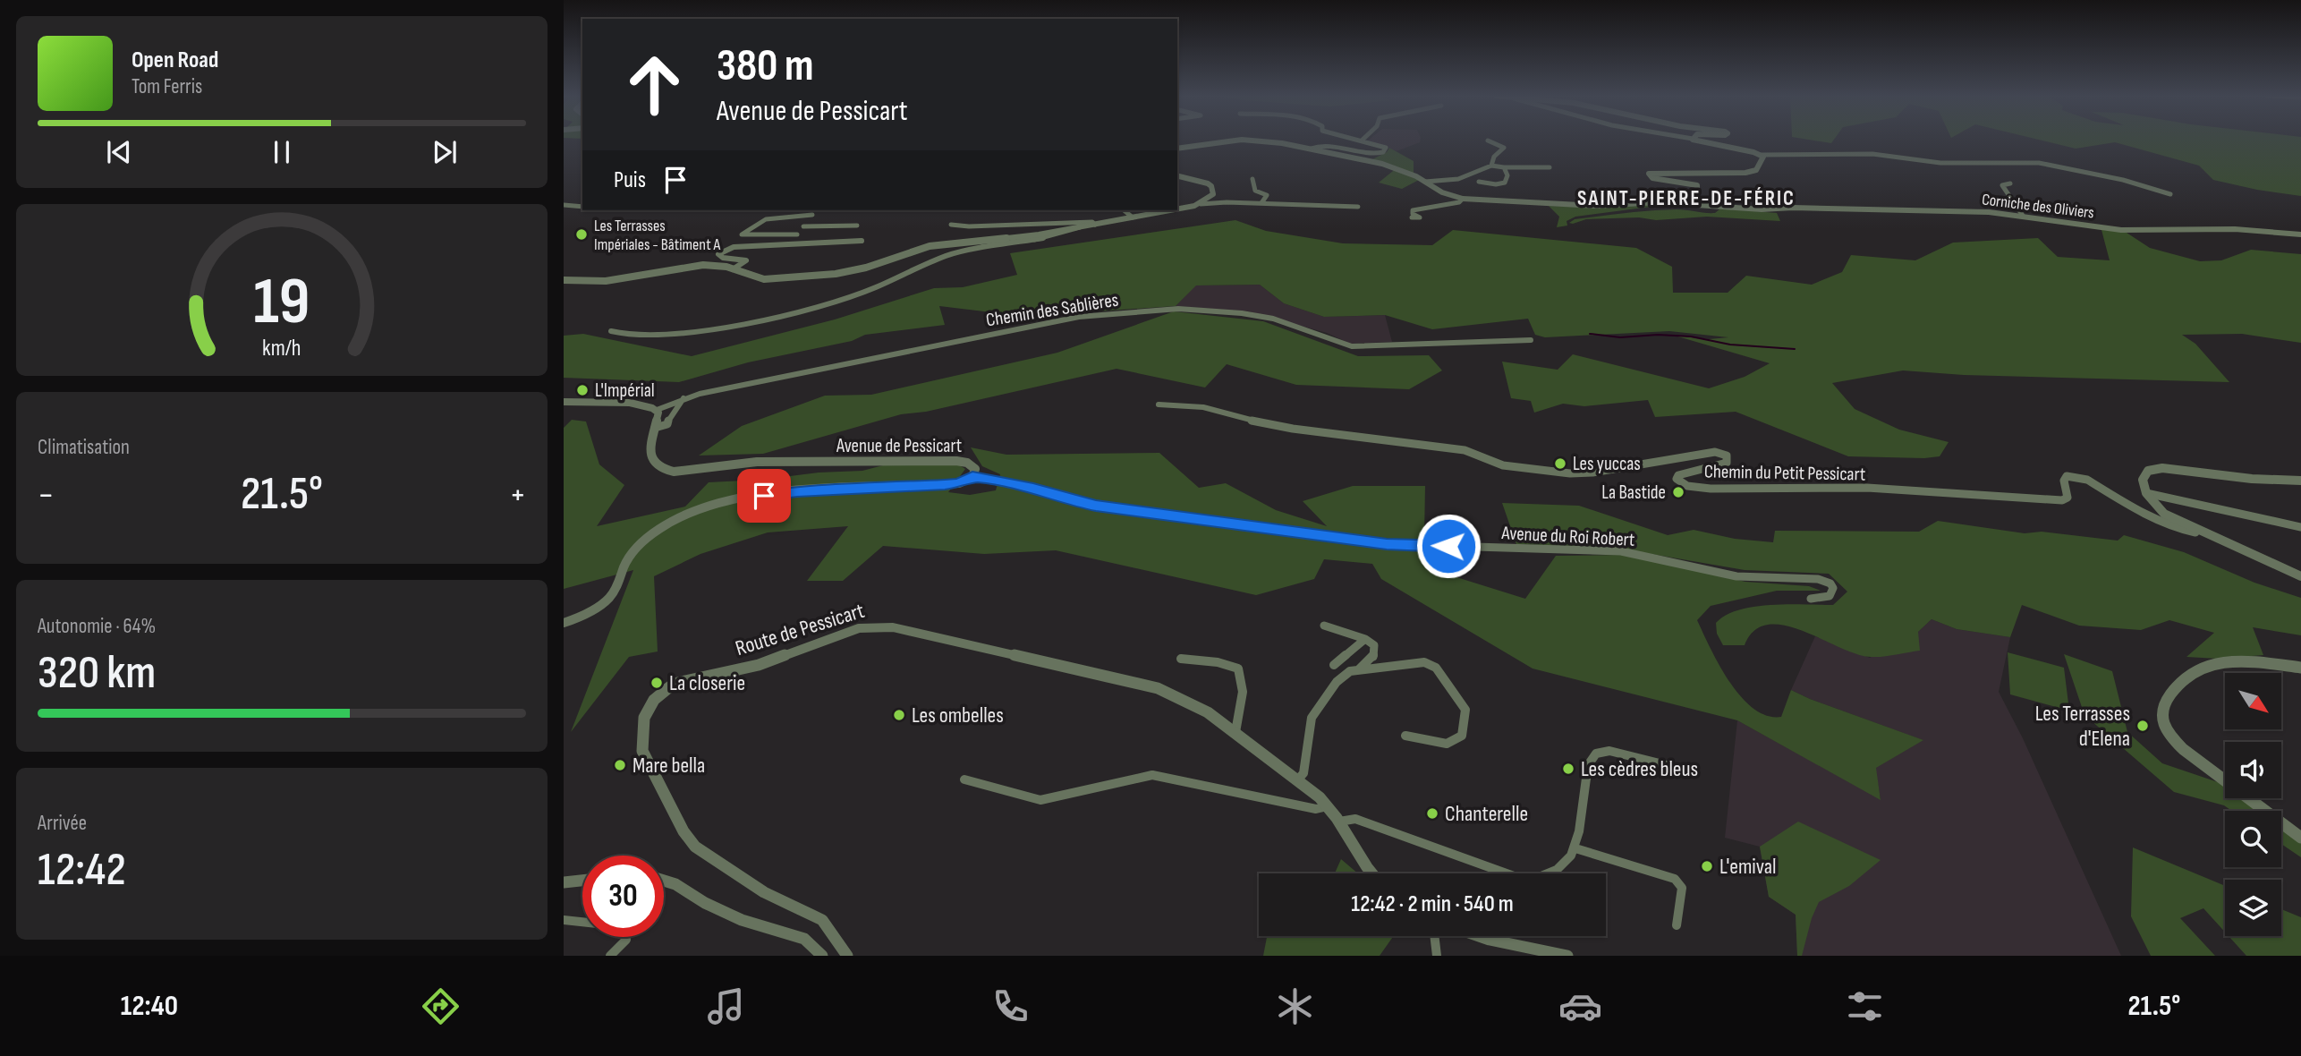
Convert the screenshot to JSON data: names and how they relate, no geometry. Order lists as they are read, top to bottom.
{
  "streets": {
    "street": [
      "Corniche des Oliviers",
      "Chemin des Sablières",
      "Avenue de Pessicart",
      "Chemin du Petit Pessicart",
      "Avenue du Roi Robert",
      "Route de Pessicart"
    ]
  },
  "crossings": [
    ["Chemin des Sablières", "Avenue de Pessicart"],
    ["Avenue de Pessicart", "Avenue du Roi Robert"]
  ],
  "districts": ["SAINT-PIERRE-DE-FÉRIC"],
  "places": [
    "Les Terrasses Impériales - Bâtiment A",
    "L'Impérial",
    "Les yuccas",
    "La Bastide",
    "La closerie",
    "Les ombelles",
    "Les Terrasses d'Elena",
    "Mare bella",
    "Les cèdres bleus",
    "Chanterelle",
    "L'emival"
  ],
  "north": "bottom right",
  "page": {
    "turn": ["380 m", "Avenue de Pessicart"],
    "song": ["Open Road", "Tom Ferris"],
    "then": "Puis",
    "tile": [
      "Climatisation",
      ["Autonomie · 64%", "320 km"],
      ["Arrivée", "12:42"]
    ],
    "heat": ["−", "21.5°", "+"],
    "limit": "30",
    "trip": "12:42 · 2 min · 540 m",
    "tabs": ["12:40", "21.5°"],
    "gauge": ["19", "km/h"]
  }
}
